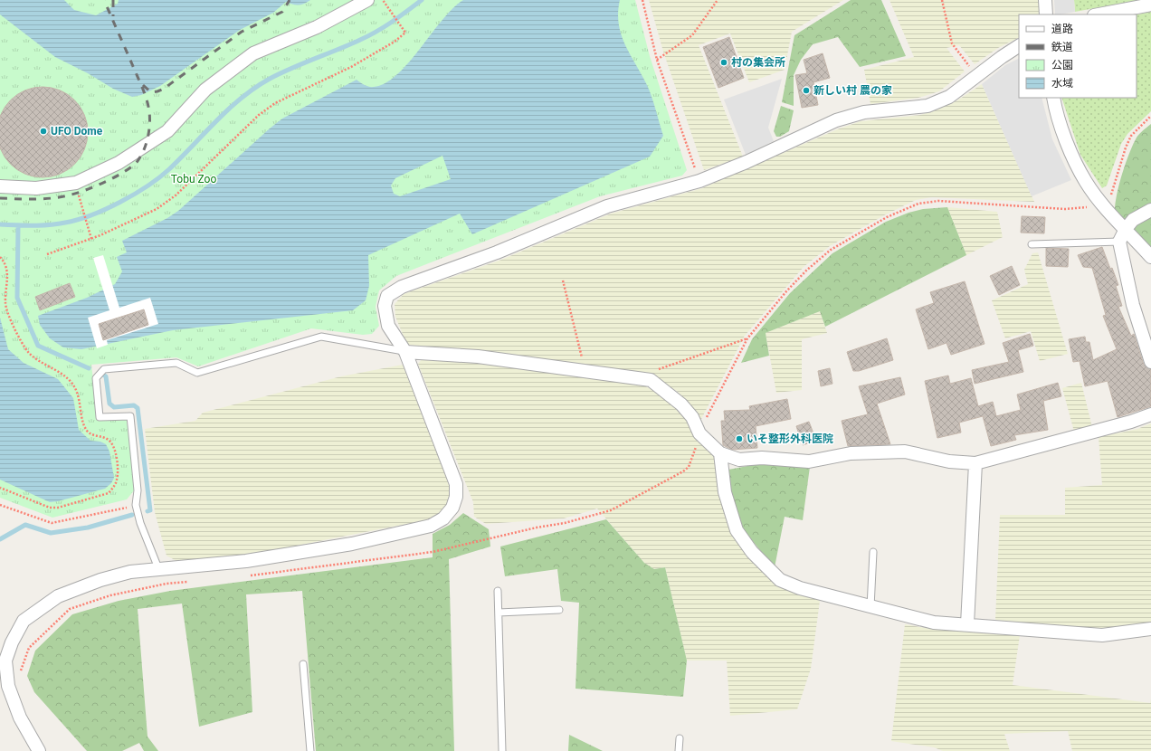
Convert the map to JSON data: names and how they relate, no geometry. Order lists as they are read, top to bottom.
{
  "parks": ["Tobu Zoo"],
  "places": [
    "村の集会所",
    "新しい村 農の家",
    "UFO Dome",
    "いそ整形外科医院"
  ],
  "legend": [
    "道路",
    "鉄道",
    "公園",
    "水域"
  ]
}
